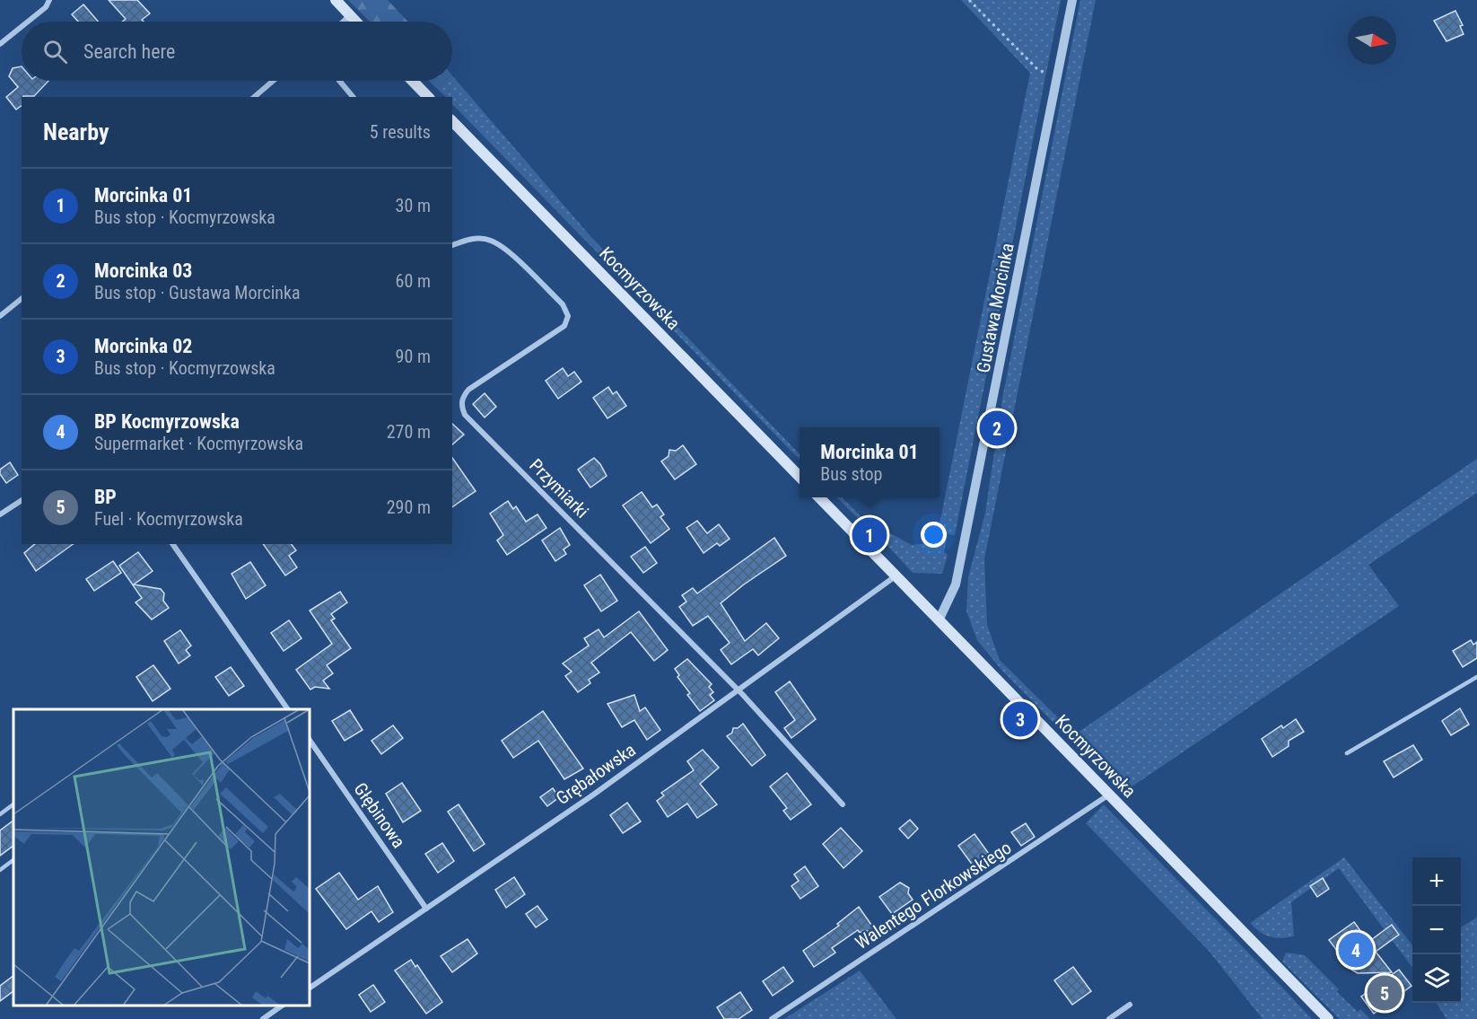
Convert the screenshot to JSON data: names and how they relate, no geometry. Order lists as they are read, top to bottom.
{
  "streets": {
    "main road": ["Kocmyrzowska"],
    "street": [
      "Gustawa Morcinka",
      "Przymiarki",
      "Grębałowska",
      "Głębinowa",
      "Walentego Florkowskiego"
    ]
  },
  "crossings": [
    ["Kocmyrzowska", "Gustawa Morcinka"],
    ["Kocmyrzowska", "Grębałowska"],
    ["Kocmyrzowska", "Walentego Florkowskiego"],
    ["Przymiarki", "Grębałowska"],
    ["Grębałowska", "Głębinowa"]
  ],
  "north": "right",
  "page": {
    "search": "Search here",
    "heading": ["Nearby", "5 results"],
    "list": [
      {
        "mark": "1",
        "name": "Morcinka 01",
        "note": "Bus stop · Kocmyrzowska",
        "value": "30 m"
      },
      {
        "mark": "2",
        "name": "Morcinka 03",
        "note": "Bus stop · Gustawa Morcinka",
        "value": "60 m"
      },
      {
        "mark": "3",
        "name": "Morcinka 02",
        "note": "Bus stop · Kocmyrzowska",
        "value": "90 m"
      },
      {
        "mark": "4",
        "name": "BP Kocmyrzowska",
        "note": "Supermarket · Kocmyrzowska",
        "value": "270 m"
      },
      {
        "mark": "5",
        "name": "BP",
        "note": "Fuel · Kocmyrzowska",
        "value": "290 m"
      }
    ],
    "pins": [
      "2",
      "1",
      "3",
      "4",
      "5"
    ],
    "popup": ["Morcinka 01", "Bus stop"],
    "map_buttons": ["+", "−"]
  }
}
